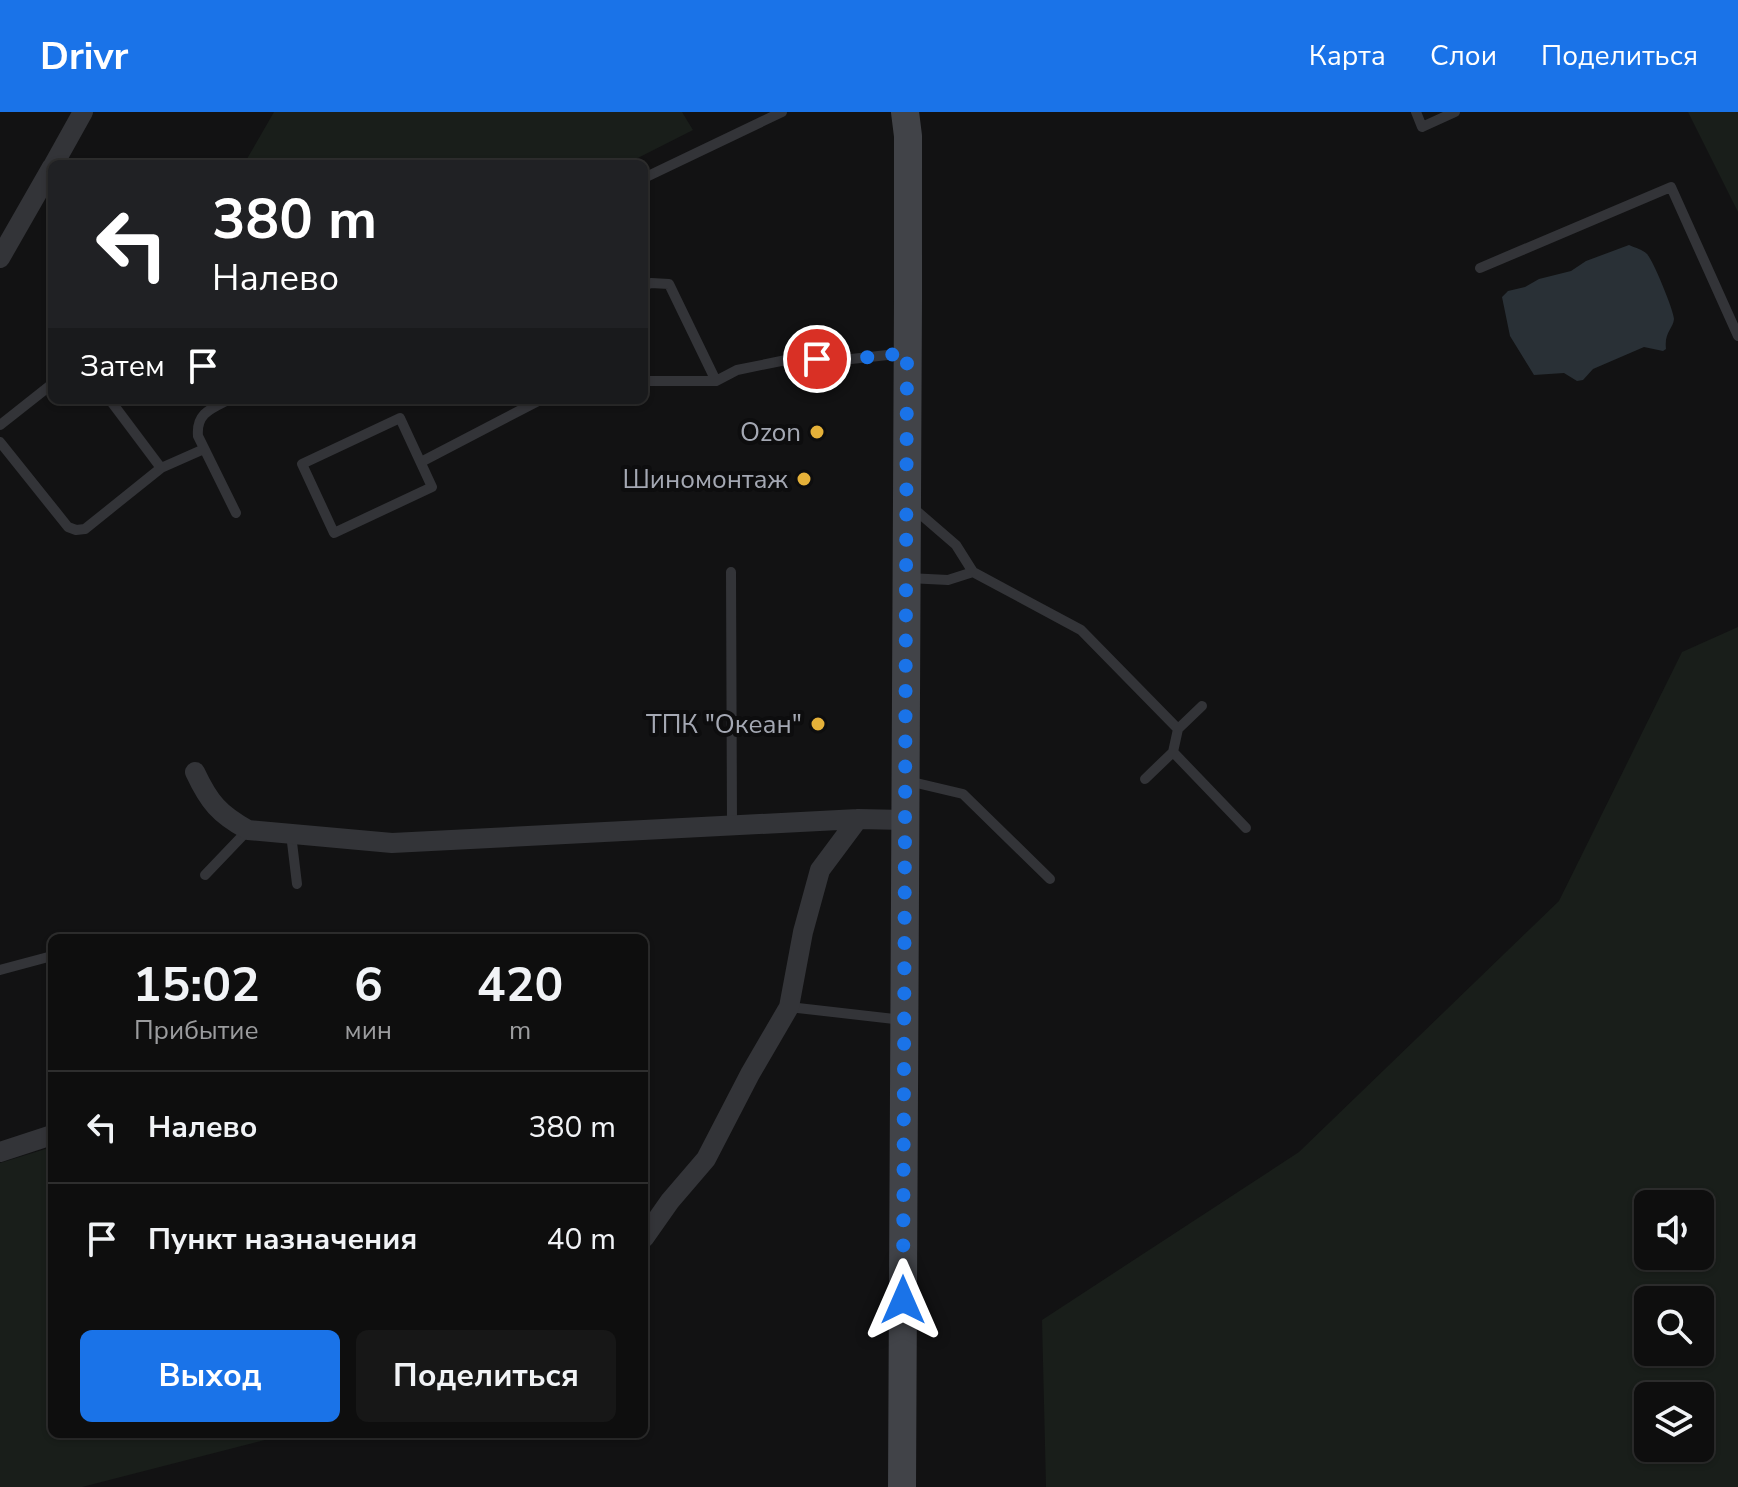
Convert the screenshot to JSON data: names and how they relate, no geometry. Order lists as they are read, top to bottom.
{
  "places": ["Ozon", "Шиномонтаж", "ТПК \"Океан\""],
  "page": {
    "header": "Drivr",
    "nav": ["Карта", "Слои", "Поделиться"],
    "turn": ["380 m", "Налево"],
    "then": "Затем",
    "eta": [
      "15:02",
      "Прибытие",
      "6",
      "мин",
      "420",
      "m"
    ],
    "list": [
      {
        "name": "Налево",
        "value": "380 m"
      },
      {
        "name": "Пункт назначения",
        "value": "40 m"
      }
    ],
    "buttons": ["Выход", "Поделиться"]
  }
}
